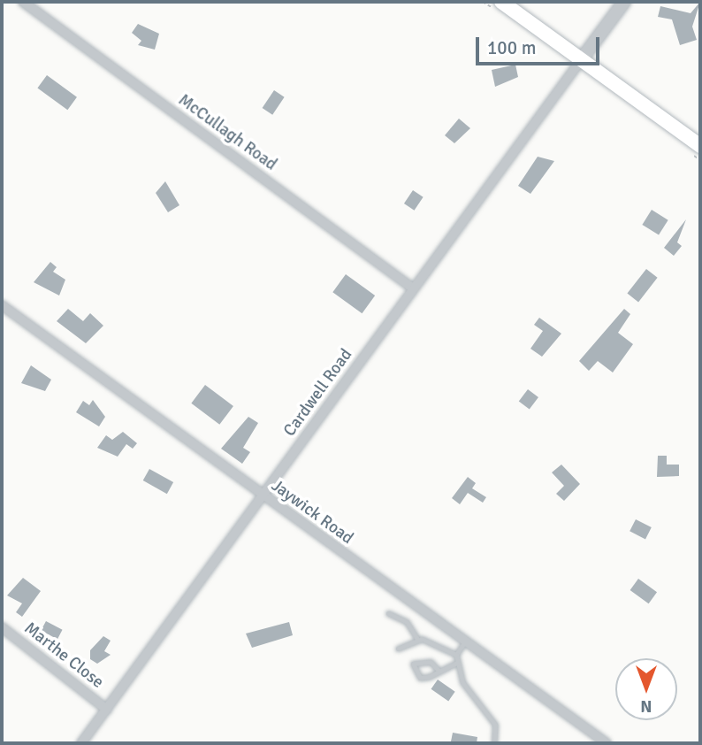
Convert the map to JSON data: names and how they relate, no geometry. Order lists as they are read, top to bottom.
{
  "streets": {
    "street": [
      "McCullagh Road",
      "Cardwell Road",
      "Jaywick Road",
      "Marthe Close"
    ]
  },
  "crossings": [
    ["McCullagh Road", "Cardwell Road"],
    ["Cardwell Road", "Jaywick Road"],
    ["Cardwell Road", "Marthe Close"]
  ],
  "scale_bar": "100 m",
  "north": "bottom"
}
